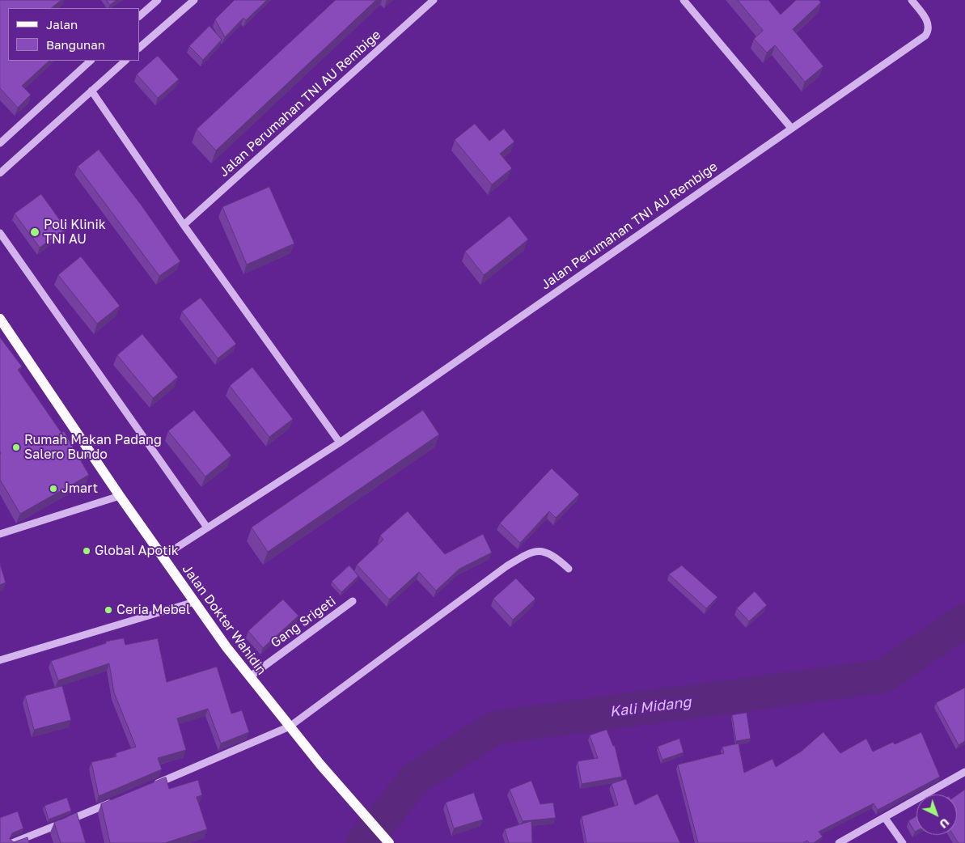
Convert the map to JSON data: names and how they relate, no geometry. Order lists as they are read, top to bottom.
{
  "streets": {
    "main road": ["Jalan Dokter Wahidin"],
    "street": ["Jalan Perumahan TNI AU Rembige", "Gang Srigeti"]
  },
  "crossings": [
    ["Jalan Perumahan TNI AU Rembige", "Jalan Dokter Wahidin"],
    ["Jalan Dokter Wahidin", "Gang Srigeti"]
  ],
  "water": ["Kali Midang"],
  "places": [
    "Poli Klinik TNI AU",
    "Rumah Makan Padang Salero Bundo",
    "Jmart",
    "Global Apotik",
    "Ceria Mebel"
  ],
  "legend": ["Jalan", "Bangunan"],
  "north": "bottom right"
}
